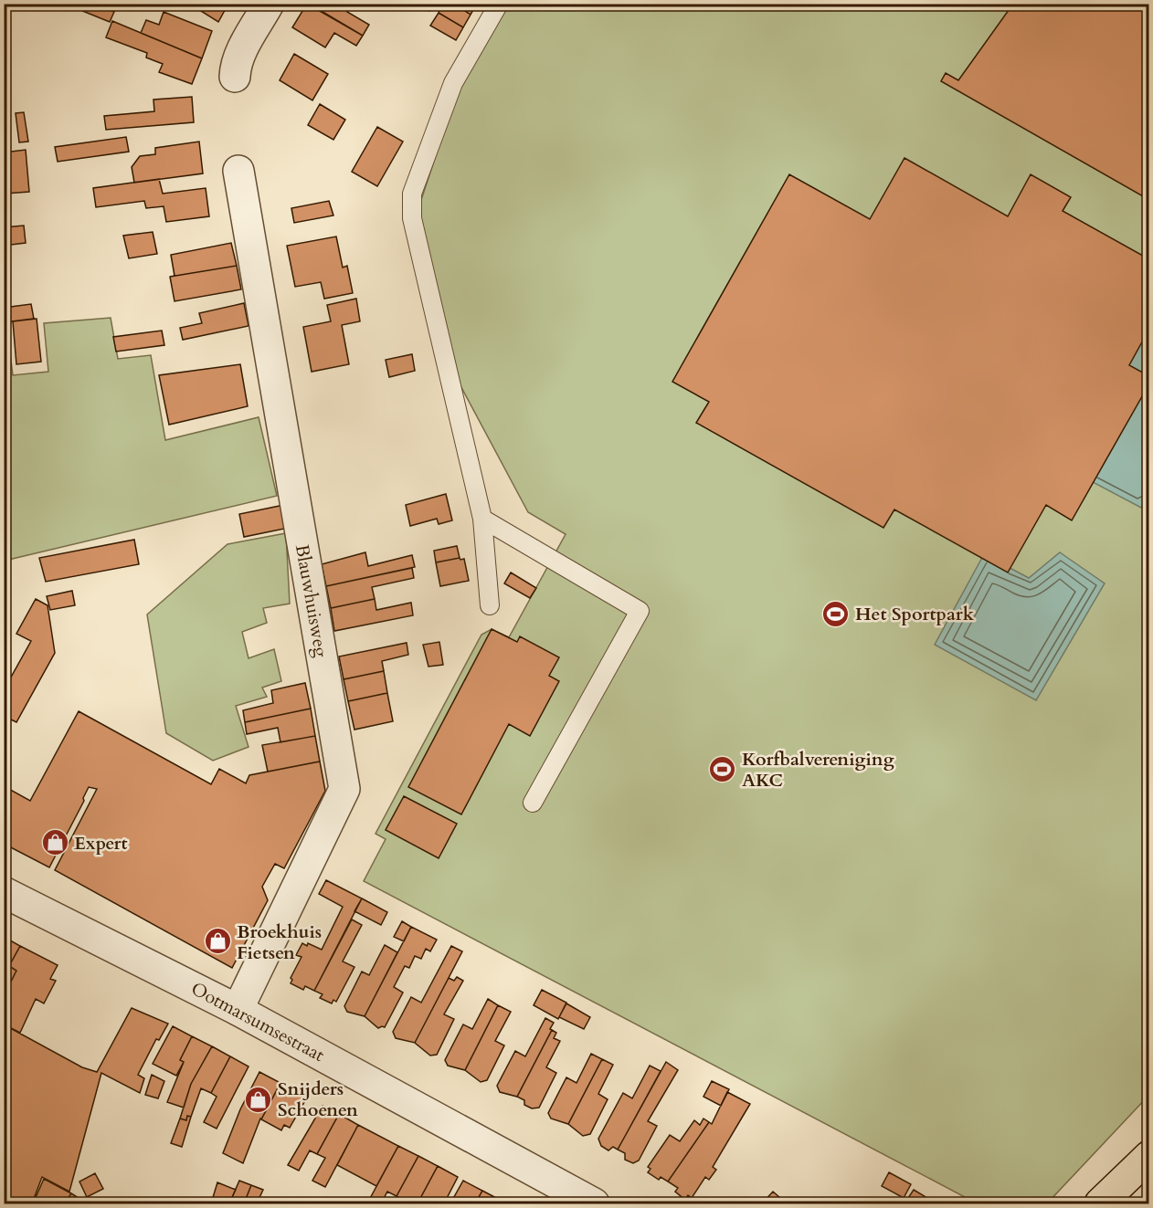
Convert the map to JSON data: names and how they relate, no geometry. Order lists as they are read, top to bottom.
{
  "streets": {
    "street": ["Blauwhuisweg", "Ootmarsumsestraat"]
  },
  "crossings": [
    ["Blauwhuisweg", "Ootmarsumsestraat"]
  ],
  "places": {
    "sports": ["Het Sportpark", "Korfbalvereniging AKC"],
    "shop": ["Expert", "Broekhuis Fietsen", "Snijders Schoenen"]
  }
}
